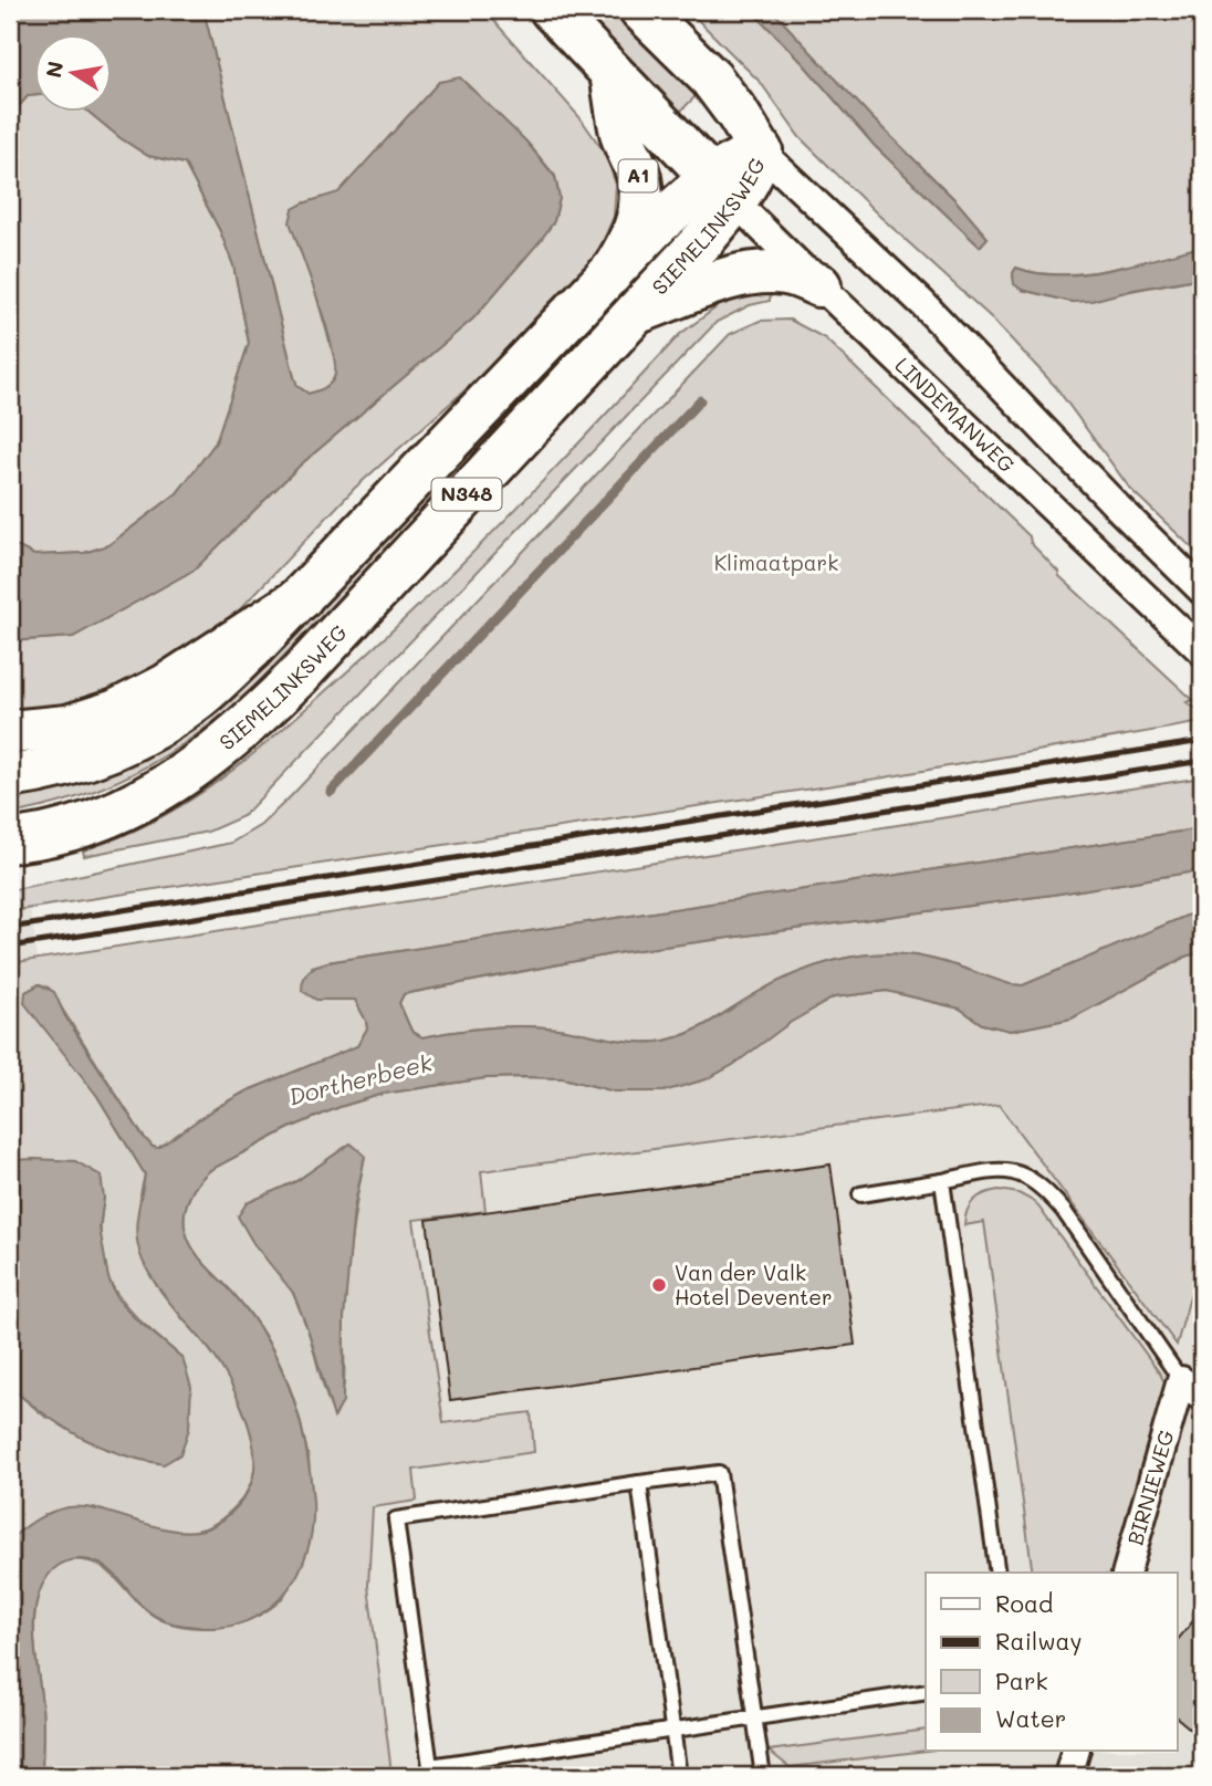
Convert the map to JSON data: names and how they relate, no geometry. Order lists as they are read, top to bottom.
{
  "streets": {
    "main road": ["A1", "SIEMELINKSWEG", "N348"],
    "street": ["LINDEMANWEG", "BIRNIEWEG"]
  },
  "crossings": [
    ["A1", "SIEMELINKSWEG"],
    ["A1", "LINDEMANWEG"],
    ["SIEMELINKSWEG", "LINDEMANWEG"],
    ["SIEMELINKSWEG", "N348"],
    ["LINDEMANWEG", "N348"]
  ],
  "water": ["Dortherbeek"],
  "parks": ["Klimaatpark"],
  "places": ["Van der Valk Hotel Deventer"],
  "legend": [
    "Road",
    "Railway",
    "Park",
    "Water"
  ],
  "north": "left"
}
